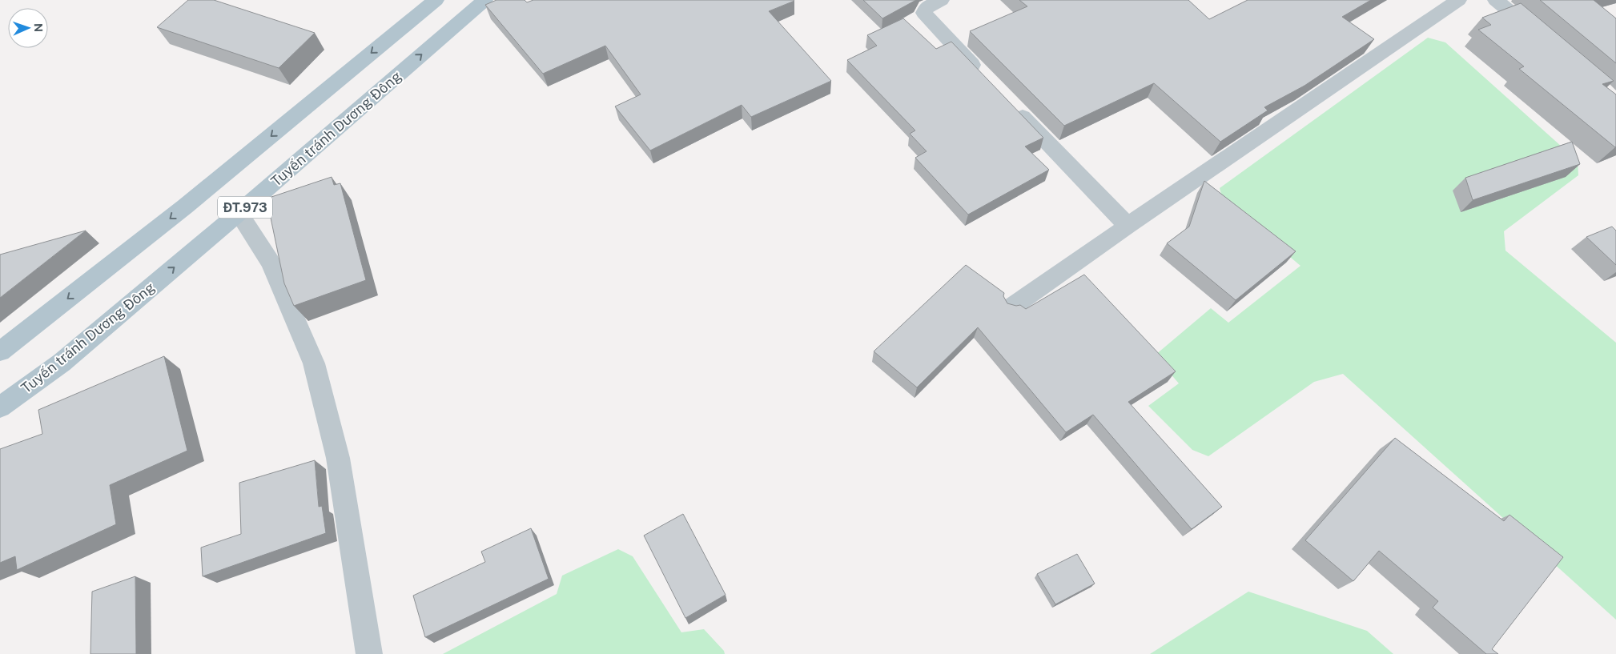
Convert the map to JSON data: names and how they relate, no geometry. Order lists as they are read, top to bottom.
{
  "streets": {
    "main road": ["Tuyến tránh Dương Đông", "ĐT.973"]
  },
  "north": "right"
}
